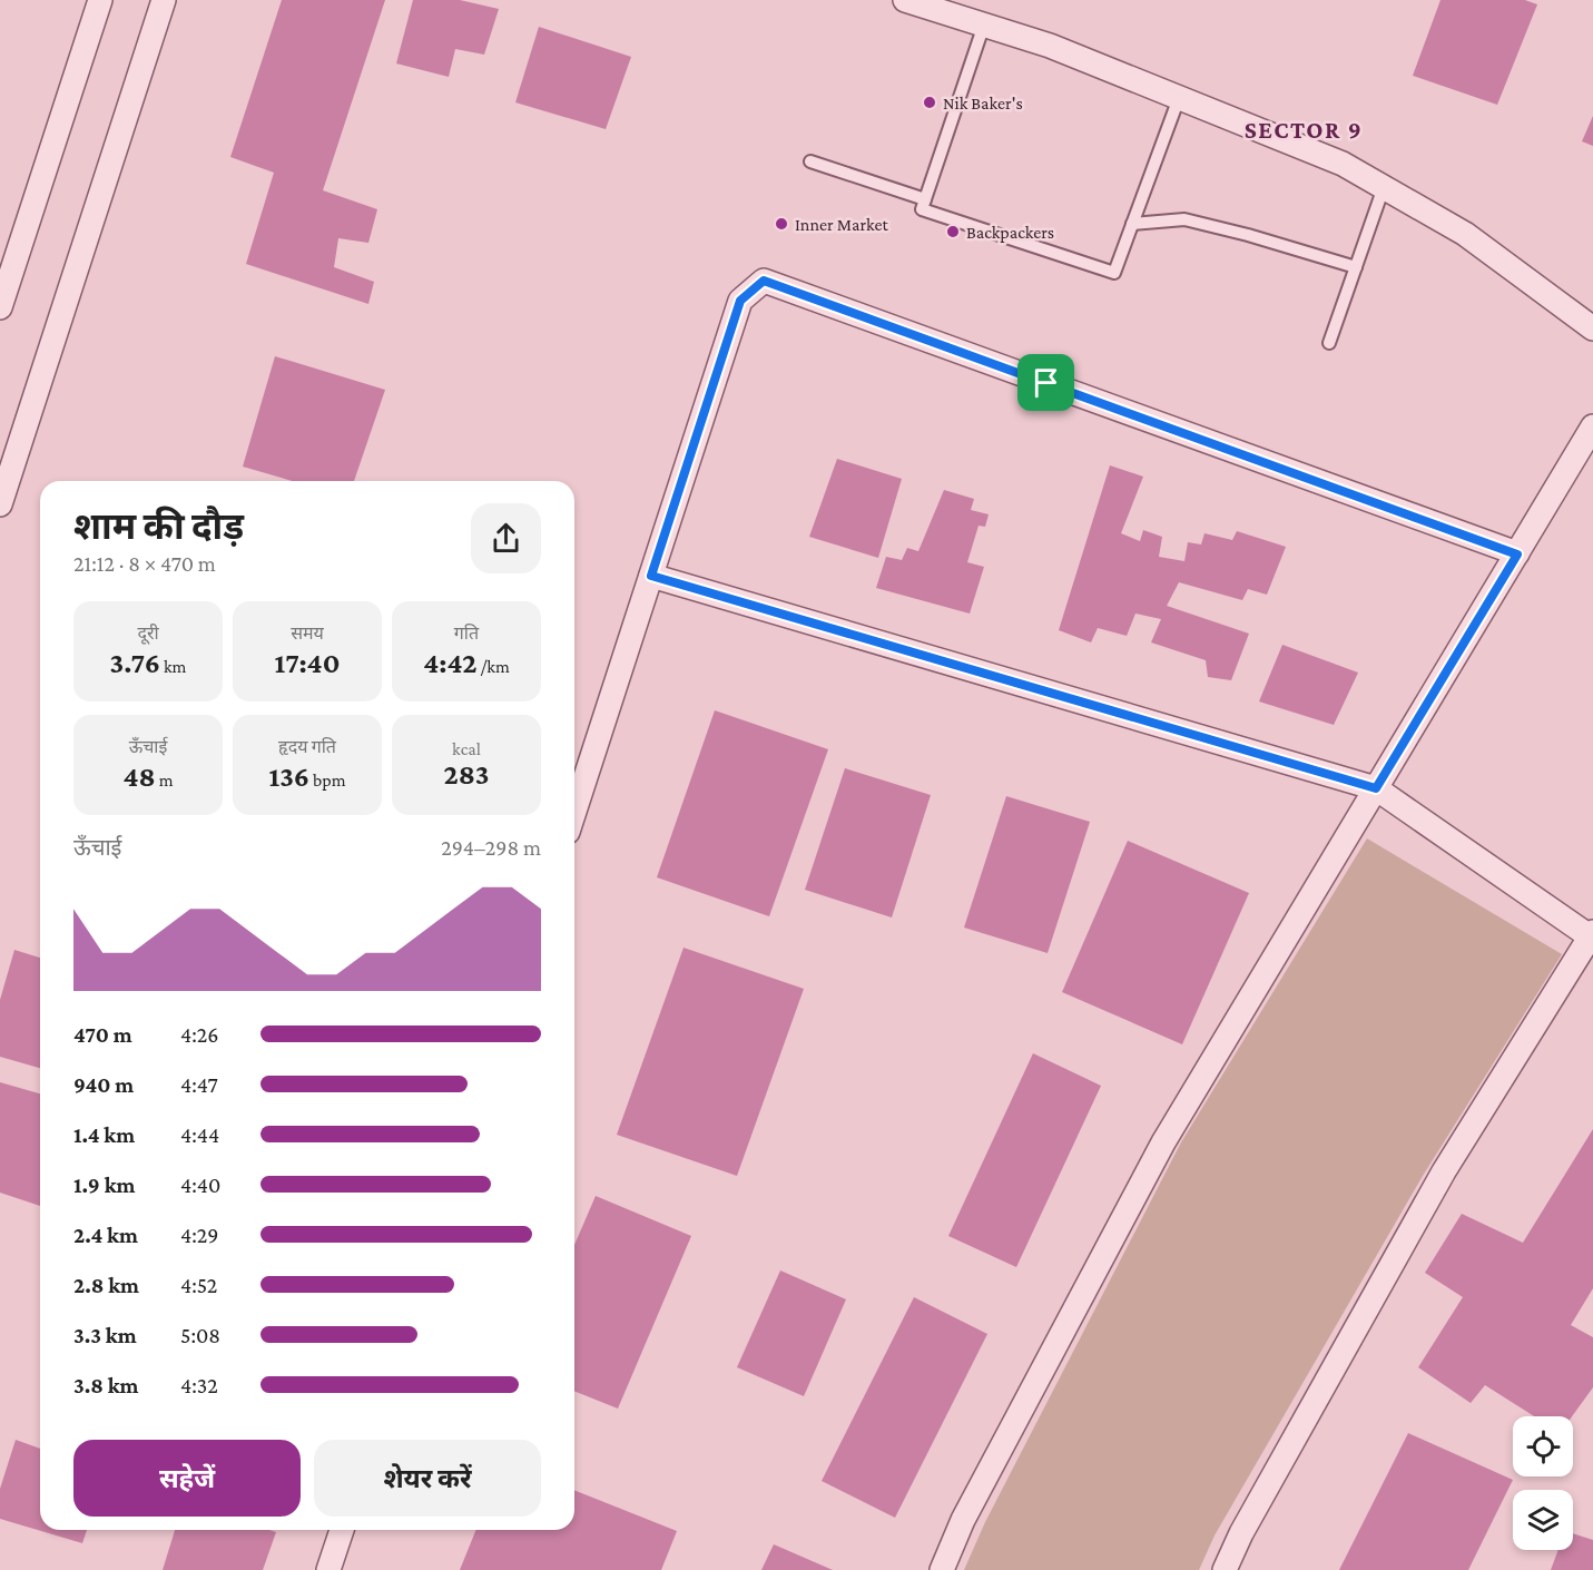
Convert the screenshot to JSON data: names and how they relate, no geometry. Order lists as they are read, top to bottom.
{
  "districts": ["SECTOR 9"],
  "places": ["Nik Baker's", "Inner Market", "Backpackers"],
  "page": {
    "heading": ["शाम की दौड़", "21:12 · 8 × 470 m"],
    "stats": [
      ["दूरी", "3.76 km"],
      ["समय", "17:40"],
      ["गति", "4:42 /km"],
      ["ऊँचाई", "48 m"],
      ["हृदय गति", "136 bpm"],
      ["kcal", "283"]
    ],
    "chart": ["ऊँचाई", "294–298 m"],
    "list": [
      {
        "name": "470 m",
        "note": "4:26"
      },
      {
        "name": "940 m",
        "note": "4:47"
      },
      {
        "name": "1.4 km",
        "note": "4:44"
      },
      {
        "name": "1.9 km",
        "note": "4:40"
      },
      {
        "name": "2.4 km",
        "note": "4:29"
      },
      {
        "name": "2.8 km",
        "note": "4:52"
      },
      {
        "name": "3.3 km",
        "note": "5:08"
      },
      {
        "name": "3.8 km",
        "note": "4:32"
      }
    ],
    "buttons": ["सहेजें", "शेयर करें"]
  }
}
